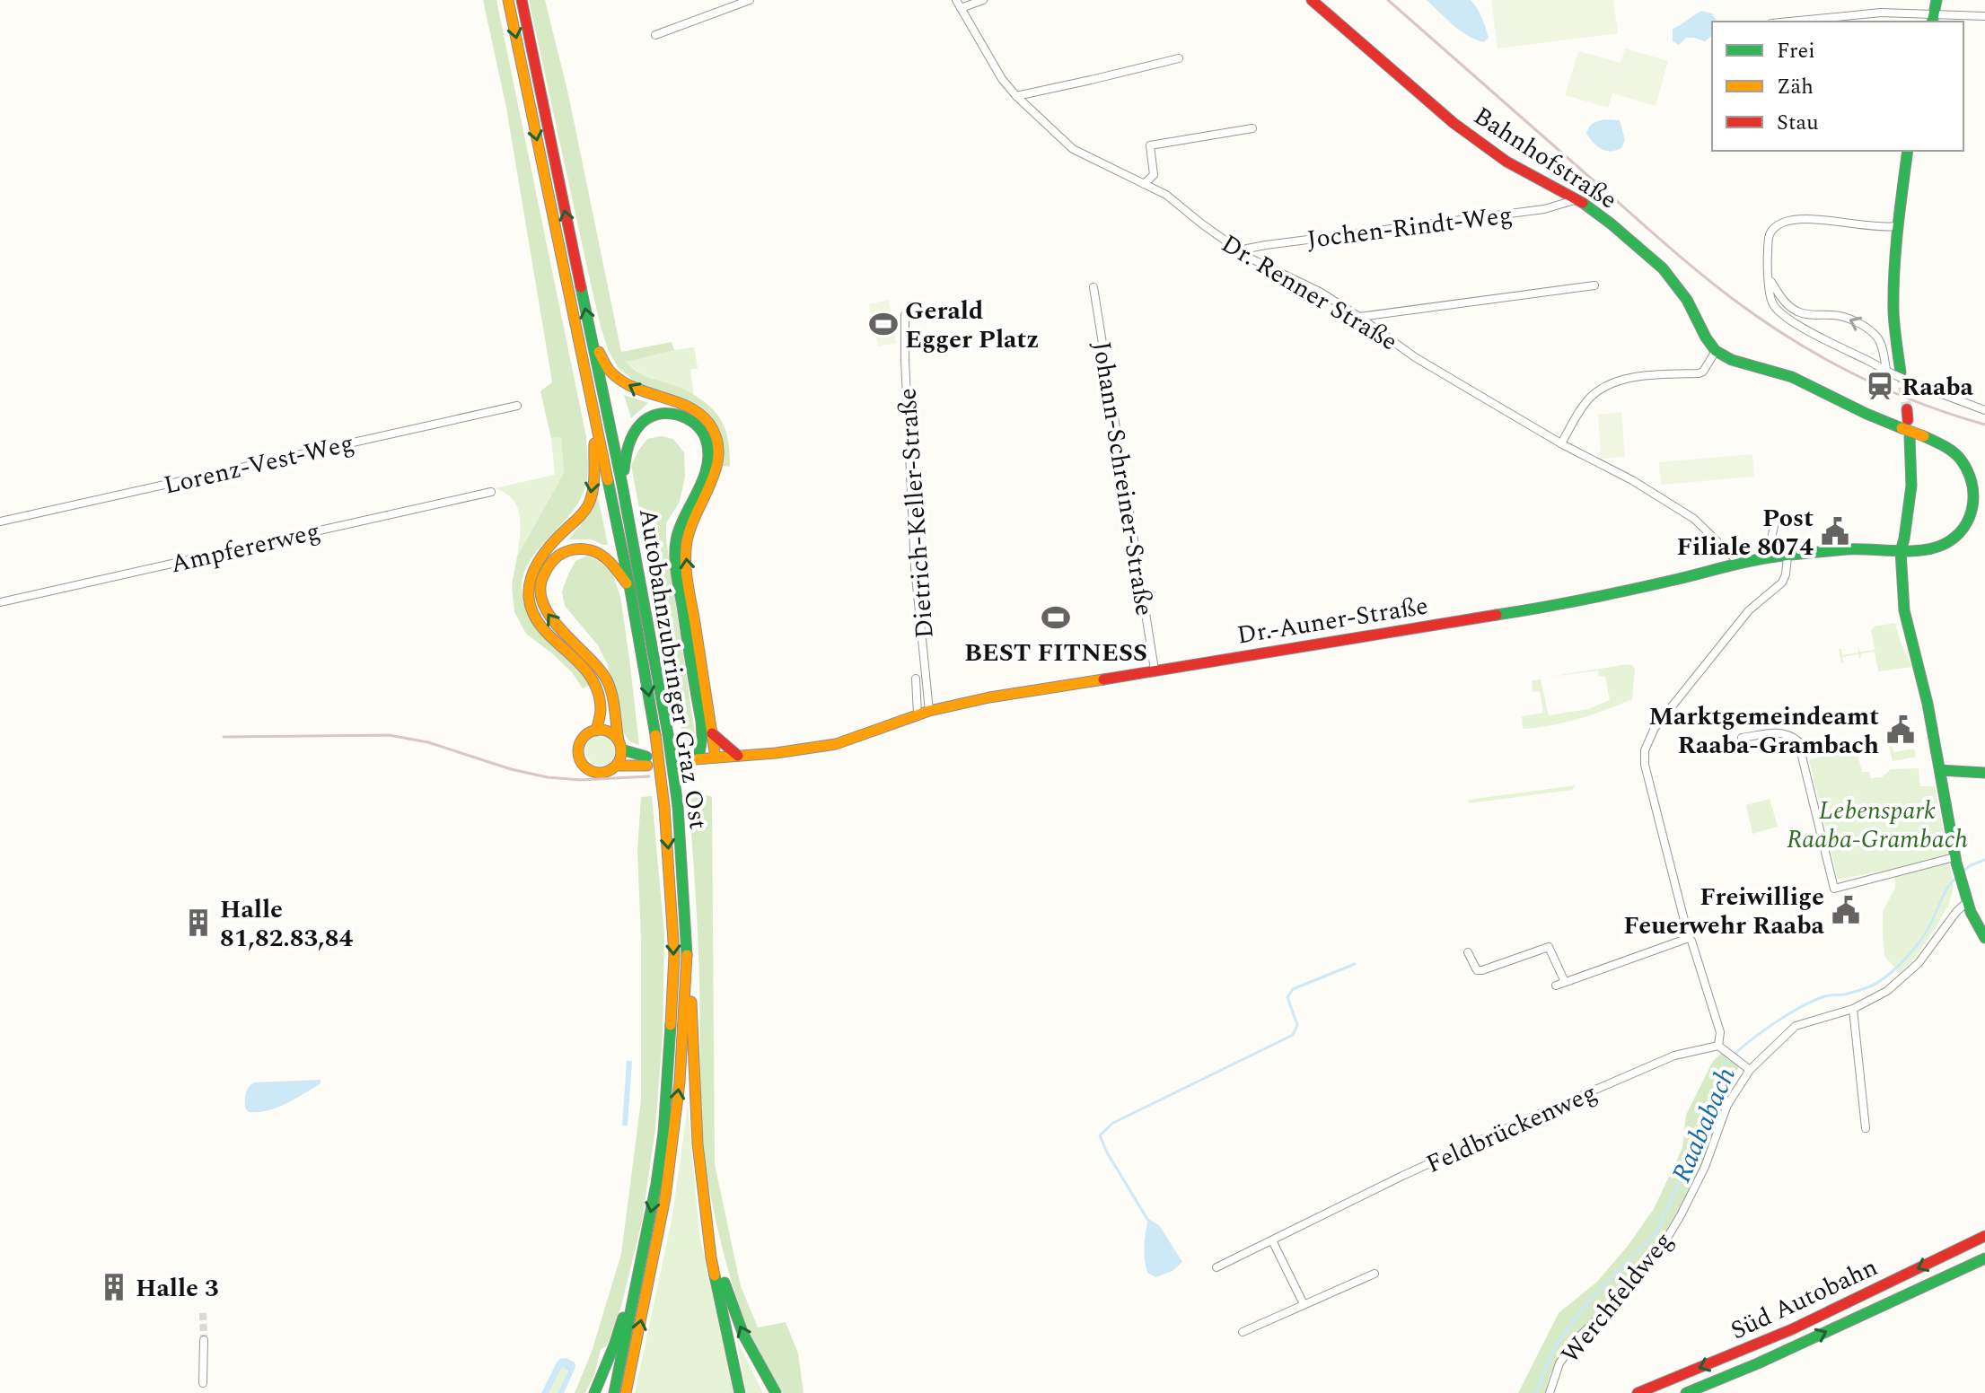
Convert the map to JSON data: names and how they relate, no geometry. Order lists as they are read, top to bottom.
{
  "streets": {
    "main road": [
      "Bahnhofstraße",
      "Dr.-Auner-Straße",
      "Autobahnzubringer Graz Ost",
      "Süd Autobahn"
    ],
    "street": [
      "Jochen-Rindt-Weg",
      "Dr. Renner Straße",
      "Lorenz-Vest-Weg",
      "Johann-Schreiner-Straße",
      "Dietrich-Keller-Straße",
      "Ampfererweg",
      "Feldbrückenweg",
      "Werchfeldweg"
    ]
  },
  "crossings": [
    ["Bahnhofstraße", "Jochen-Rindt-Weg"],
    ["Jochen-Rindt-Weg", "Dr. Renner Straße"],
    ["Dr. Renner Straße", "Dr.-Auner-Straße"],
    ["Johann-Schreiner-Straße", "Dr.-Auner-Straße"],
    ["Dietrich-Keller-Straße", "Dr.-Auner-Straße"]
  ],
  "water": ["Raababach"],
  "parks": ["Lebenspark Raaba-Grambach"],
  "places": {
    "sports": ["Gerald Egger Platz", "BEST FITNESS"],
    "station": ["Raaba"],
    "public building": ["Post Filiale 8074", "Marktgemeindeamt Raaba-Grambach", "Freiwillige Feuerwehr Raaba"],
    "building": ["Halle 81,82.83,84", "Halle 3"]
  },
  "legend": ["Frei", "Zäh", "Stau"]
}
